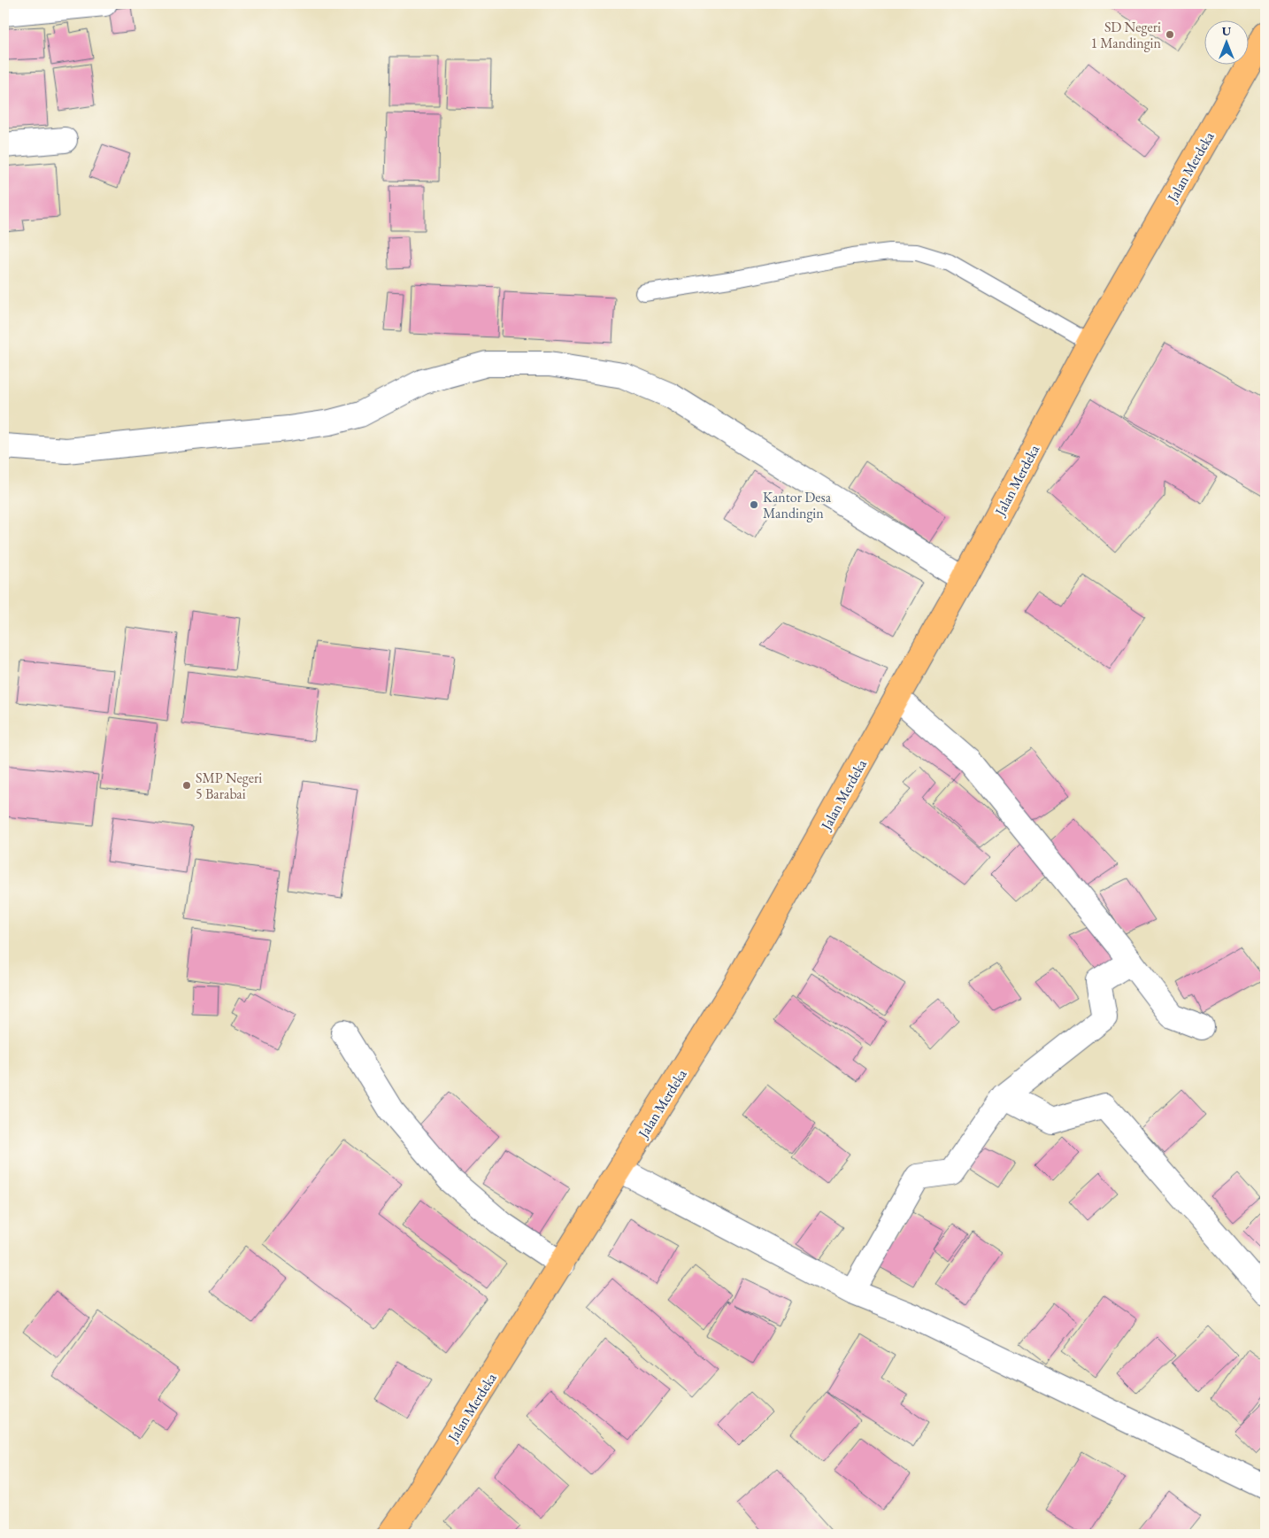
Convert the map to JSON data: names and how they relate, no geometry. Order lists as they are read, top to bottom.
{
  "streets": {
    "main road": ["Jalan Merdeka"]
  },
  "places": ["SD Negeri 1 Mandingin", "Kantor Desa Mandingin", "SMP Negeri 5 Barabai"],
  "north": "top"
}
